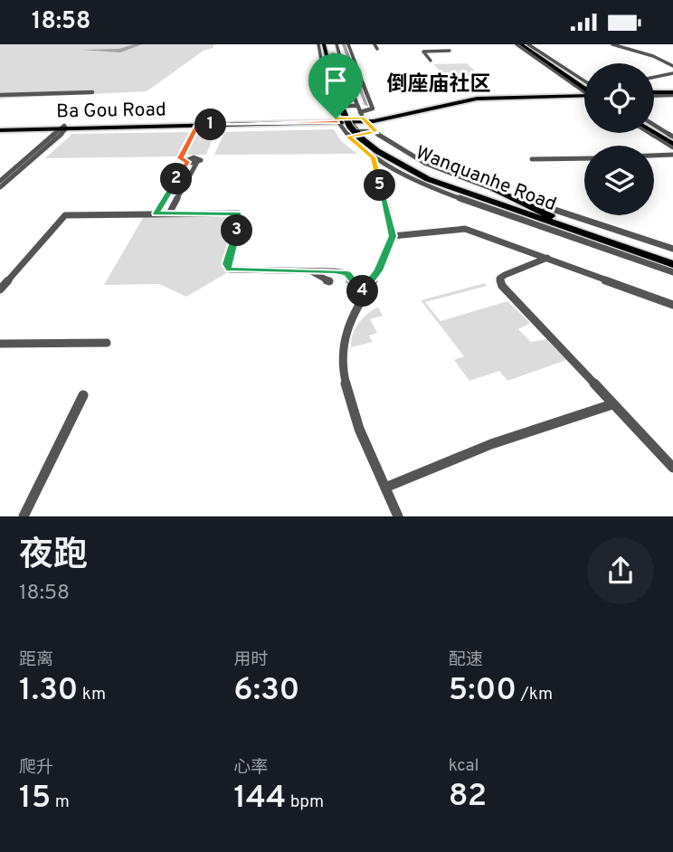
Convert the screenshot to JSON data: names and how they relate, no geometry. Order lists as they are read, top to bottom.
{
  "streets": {
    "highway": ["Wanquanhe Road"],
    "main road": ["Ba Gou Road"]
  },
  "districts": ["倒座庙社区"],
  "page": {
    "status": "18:58",
    "pins": [
      "1",
      "2",
      "5",
      "3",
      "4"
    ],
    "heading": ["夜跑", "18:58"],
    "stats": [
      ["距离", "1.30 km"],
      ["用时", "6:30"],
      ["配速", "5:00 /km"],
      ["爬升", "15 m"],
      ["心率", "144 bpm"],
      ["kcal", "82"]
    ]
  }
}
